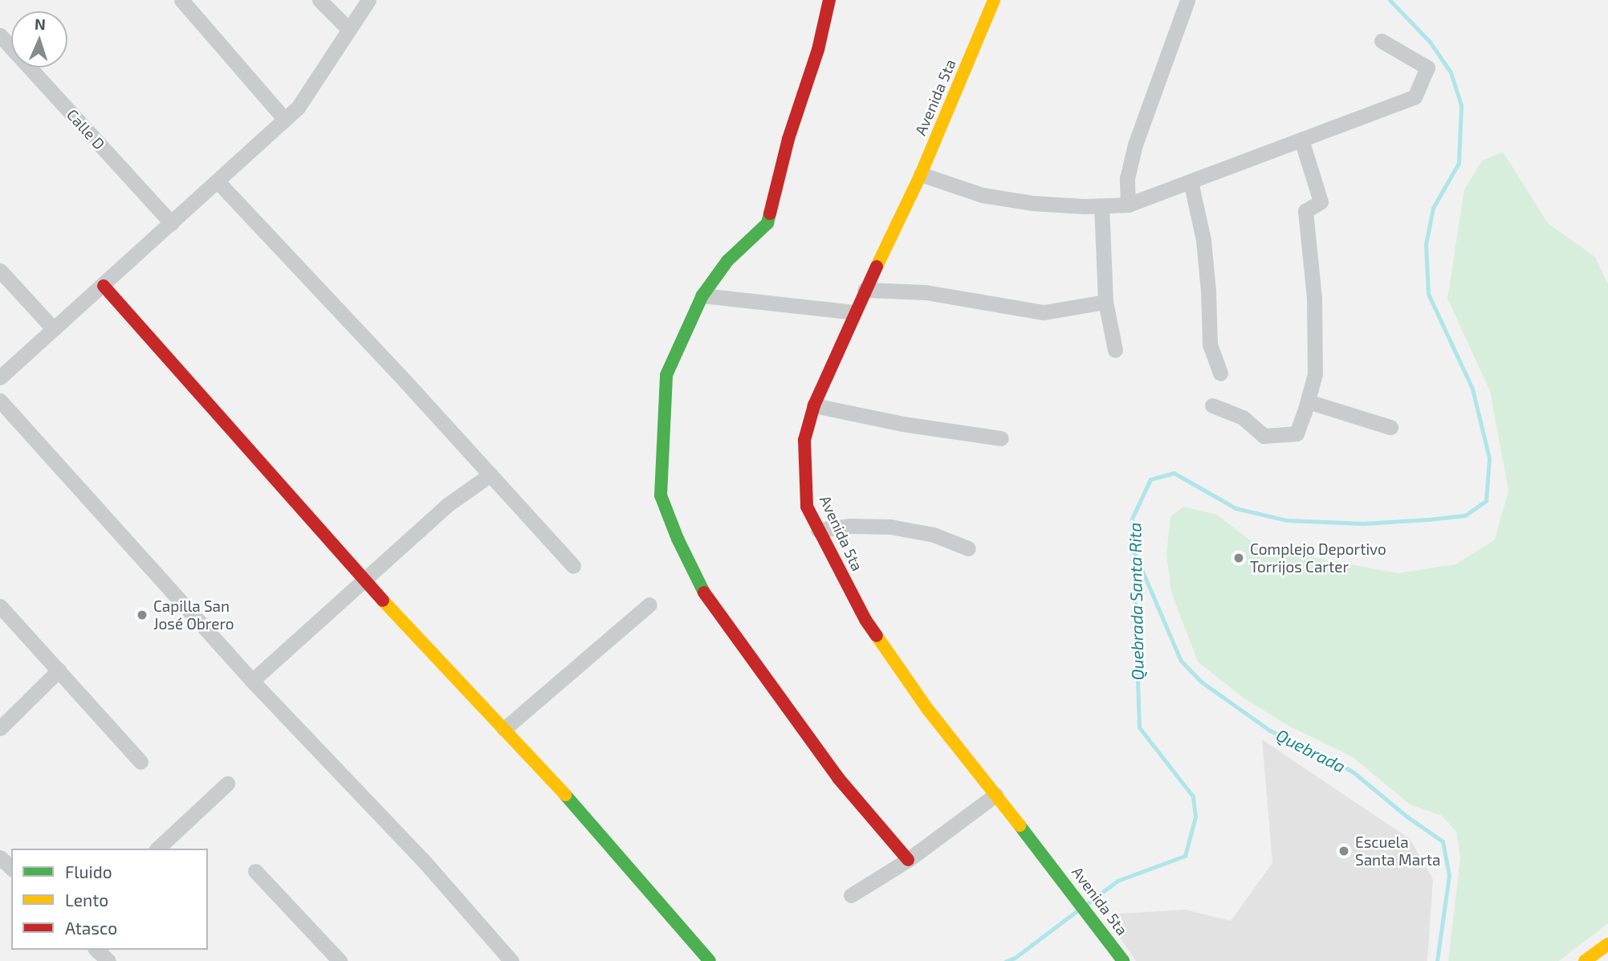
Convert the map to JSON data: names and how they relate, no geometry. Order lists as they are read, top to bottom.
{
  "streets": {
    "street": ["Avenida 5ta", "Calle D"]
  },
  "water": ["Quebrada Santa Rita", "Quebrada"],
  "places": ["Complejo Deportivo Torrijos Carter", "Capilla San José Obrero", "Escuela Santa Marta"],
  "legend": ["Fluido", "Lento", "Atasco"],
  "north": "top"
}
